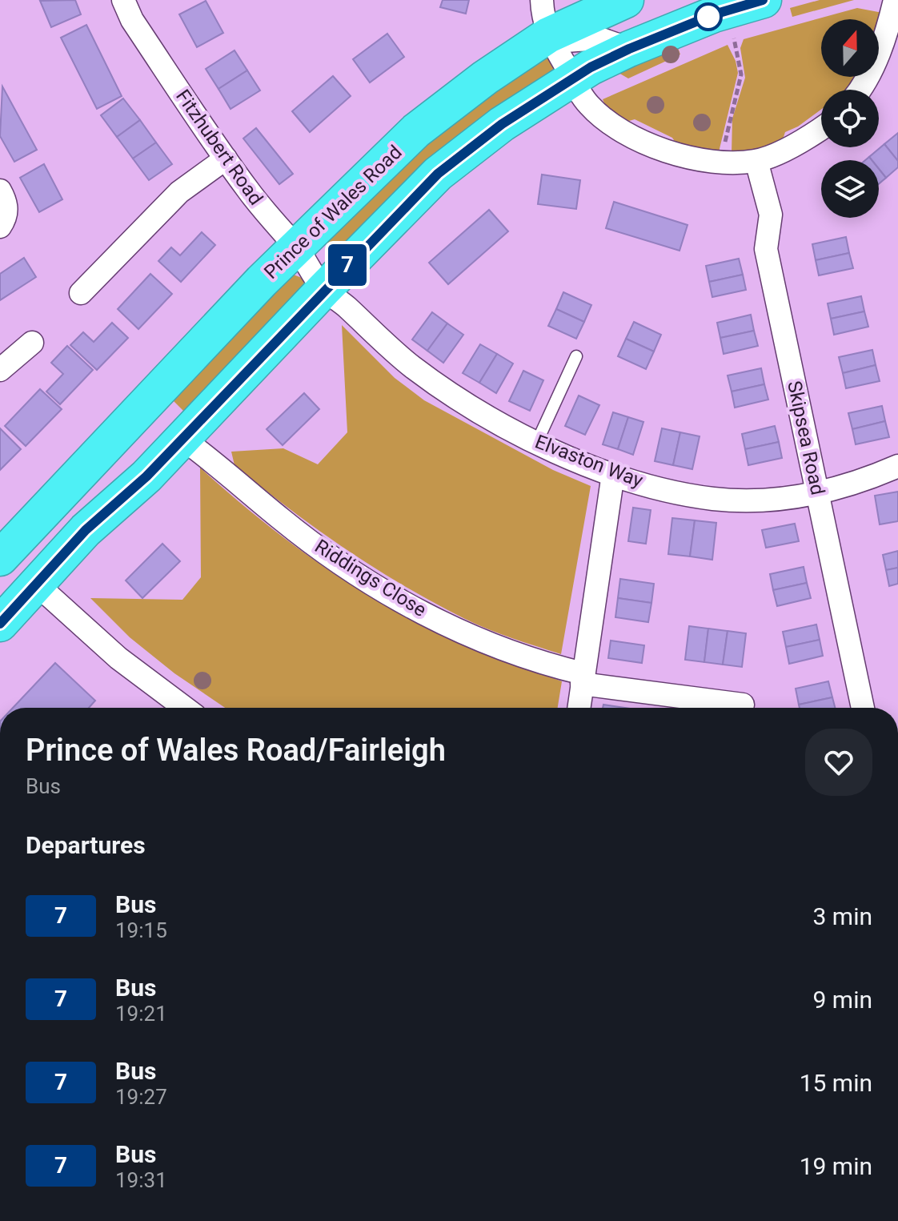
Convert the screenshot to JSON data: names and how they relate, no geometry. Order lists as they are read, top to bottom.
{
  "streets": {
    "highway": ["Prince of Wales Road"],
    "street": [
      "Fitzhubert Road",
      "Skipsea Road",
      "Elvaston Way",
      "Riddings Close"
    ]
  },
  "crossings": [
    ["Fitzhubert Road", "Prince of Wales Road"],
    ["Fitzhubert Road", "Elvaston Way"],
    ["Skipsea Road", "Elvaston Way"]
  ],
  "lines": ["bus line 7"],
  "north": "top",
  "page": {
    "on_map": "7",
    "heading": [
      ["Prince of Wales Road/Fairleigh", "Bus"],
      "Departures"
    ],
    "list": [
      {
        "mark": "7",
        "name": "Bus",
        "note": "19:15",
        "value": "3 min"
      },
      {
        "mark": "7",
        "name": "Bus",
        "note": "19:21",
        "value": "9 min"
      },
      {
        "mark": "7",
        "name": "Bus",
        "note": "19:27",
        "value": "15 min"
      },
      {
        "mark": "7",
        "name": "Bus",
        "note": "19:31",
        "value": "19 min"
      }
    ]
  }
}
